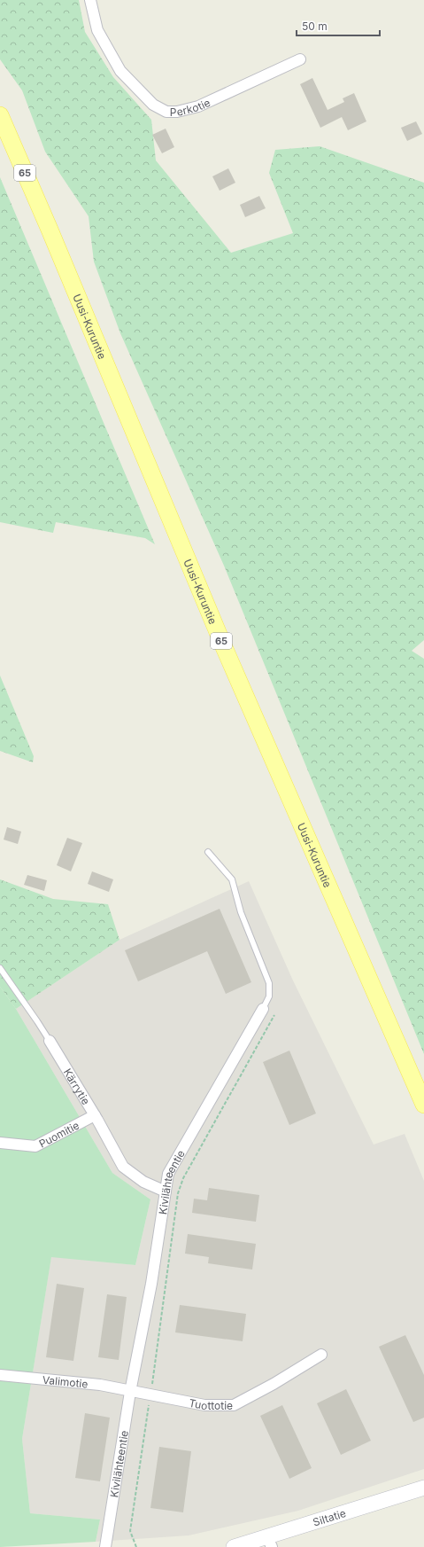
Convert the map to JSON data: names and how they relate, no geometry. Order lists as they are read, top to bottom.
{
  "streets": {
    "main road": ["65", "Uusi-Kuruntie", "Siltatie"],
    "street": [
      "Perkotie",
      "Kärrytie",
      "Puomitie",
      "Kivilähteentie",
      "Valimotie",
      "Tuottotie"
    ]
  },
  "crossings": [
    ["Kärrytie", "Puomitie"],
    ["Kärrytie", "Kivilähteentie"],
    ["Kivilähteentie", "Valimotie"],
    ["Kivilähteentie", "Tuottotie"],
    ["Valimotie", "Tuottotie"]
  ],
  "scale_bar": "50 m"
}
